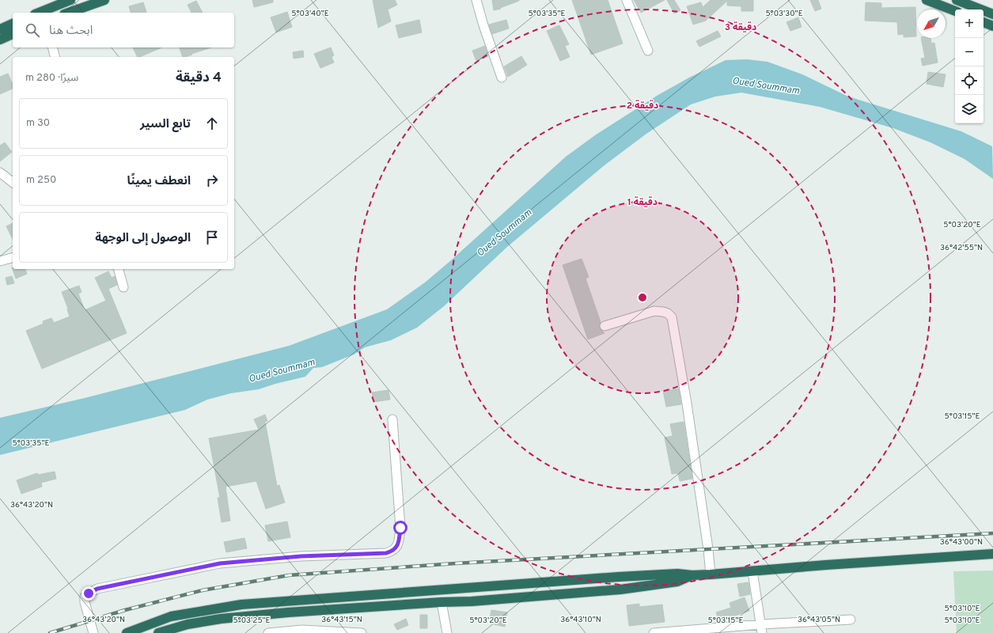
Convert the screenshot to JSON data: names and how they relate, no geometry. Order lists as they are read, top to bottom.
{
  "water": ["Oued Soummam"],
  "north": "bottom left",
  "page": {
    "map_buttons": ["+", "−"],
    "search": "ابحث هنا",
    "heading": ["4 دقيقة", "سيرًا · 280 m"],
    "list": [
      ["تابع السير", "30 m"],
      ["انعطف يمينًا", "250 m"],
      "الوصول إلى الوجهة"
    ]
  },
  "coordinates": [
    "5°03'40\"E",
    "5°03'35\"E",
    "5°03'30\"E",
    "5°03'20\"E",
    "36°42'55\"N",
    "5°03'15\"E",
    "36°43'20\"N",
    "36°43'00\"N",
    "5°03'10\"E",
    "36°43'15\"N",
    "36°43'10\"N",
    "36°43'05\"N",
    "5°03'25\"E"
  ],
  "rings": ["3 دقيقة", "2 دقيقة", "1 دقيقة"]
}
